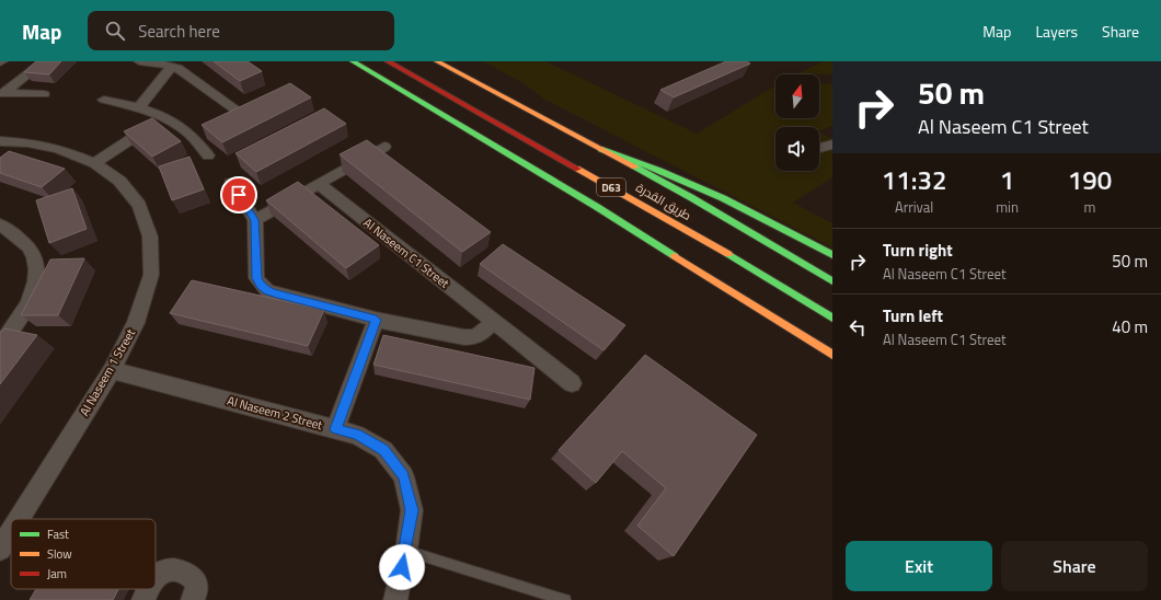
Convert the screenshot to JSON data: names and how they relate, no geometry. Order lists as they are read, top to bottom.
{
  "streets": {
    "main road": ["D63", "طريق القدرة"],
    "street": ["Al Naseem C1 Street", "Al Naseem 1 Street", "Al Naseem 2 Street"]
  },
  "crossings": [
    ["Al Naseem 1 Street", "Al Naseem 2 Street"]
  ],
  "legend": ["Fast", "Slow", "Jam"],
  "north": "top",
  "page": {
    "header": "Map",
    "search": "Search here",
    "nav": ["Map", "Layers", "Share"],
    "turn": ["50 m", "Al Naseem C1 Street"],
    "eta": [
      "11:32",
      "Arrival",
      "1",
      "min",
      "190",
      "m"
    ],
    "list": [
      {
        "name": "Turn right",
        "note": "Al Naseem C1 Street",
        "value": "50 m"
      },
      {
        "name": "Turn left",
        "note": "Al Naseem C1 Street",
        "value": "40 m"
      }
    ],
    "buttons": ["Exit", "Share"]
  }
}
